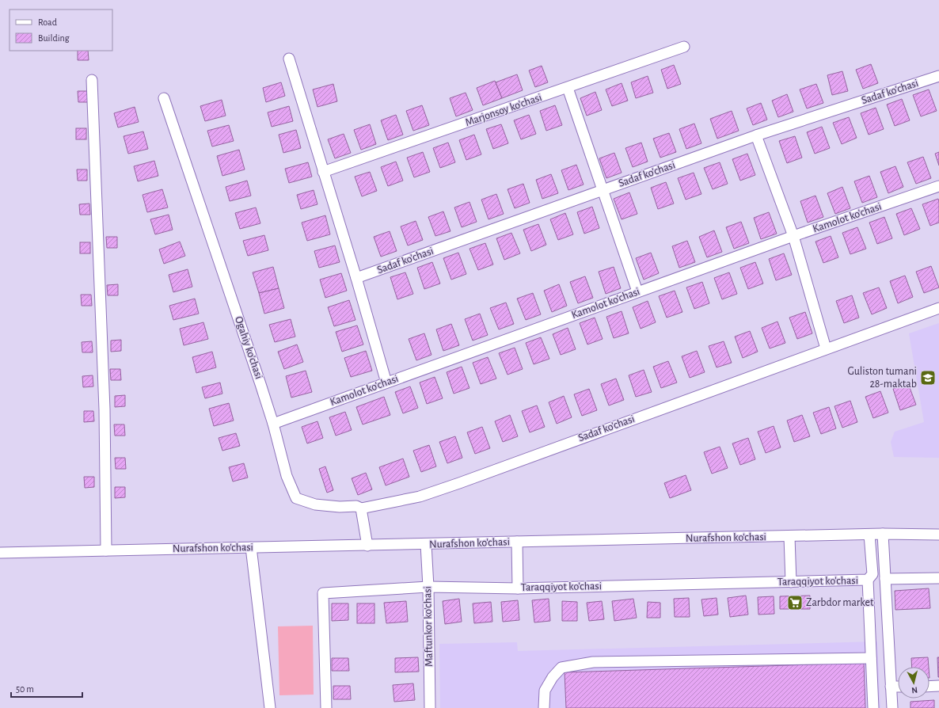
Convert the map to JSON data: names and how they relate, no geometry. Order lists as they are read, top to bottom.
{
  "streets": {
    "street": [
      "Sadaf ko'chasi",
      "Marjonsoy ko'chasi",
      "Kamolot ko'chasi",
      "Ogahiy ko'chasi",
      "Nurafshon ko'chasi",
      "Taraqqiyot ko'chasi",
      "Maftunkor ko'chasi"
    ]
  },
  "crossings": [
    ["Sadaf ko'chasi", "Ogahiy ko'chasi"],
    ["Kamolot ko'chasi", "Ogahiy ko'chasi"],
    ["Nurafshon ko'chasi", "Taraqqiyot ko'chasi"],
    ["Nurafshon ko'chasi", "Maftunkor ko'chasi"],
    ["Taraqqiyot ko'chasi", "Maftunkor ko'chasi"]
  ],
  "places": {
    "school or university": ["Guliston tumani 28-maktab"],
    "supermarket": ["Zarbdor market"]
  },
  "legend": ["Road", "Building"],
  "scale_bar": "50 m",
  "north": "bottom"
}
